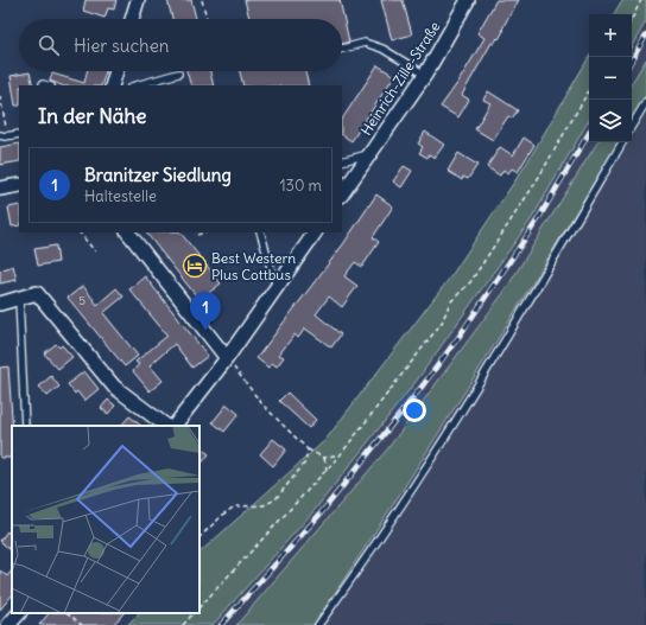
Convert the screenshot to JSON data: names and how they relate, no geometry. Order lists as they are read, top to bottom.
{
  "streets": {
    "street": ["Heinrich-Zille-Straße"]
  },
  "places": {
    "hotel": ["Best Western Plus Cottbus"]
  },
  "house_numbers": ["5"],
  "page": {
    "map_buttons": ["+", "−"],
    "search": "Hier suchen",
    "heading": "In der Nähe",
    "list": [
      {
        "mark": "1",
        "name": "Branitzer Siedlung",
        "note": "Haltestelle",
        "value": "130 m"
      }
    ],
    "pins": "1"
  }
}
